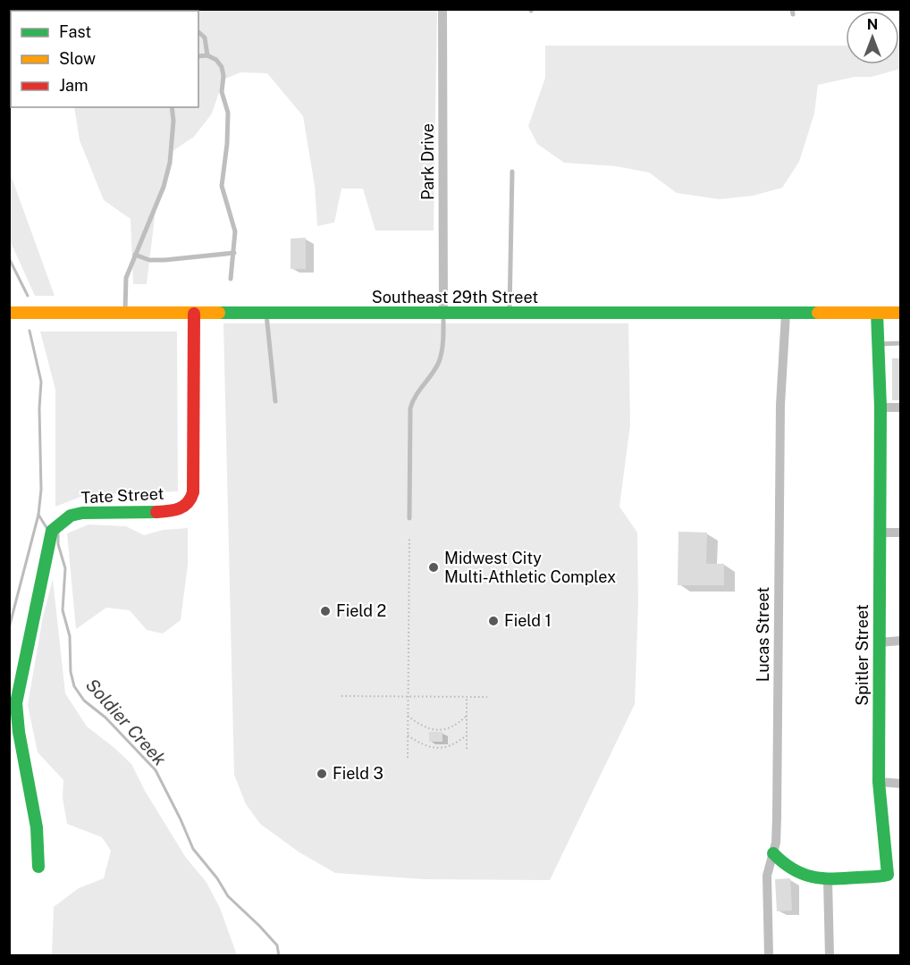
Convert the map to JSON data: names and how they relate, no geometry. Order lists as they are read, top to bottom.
{
  "streets": {
    "street": [
      "Park Drive",
      "Southeast 29th Street",
      "Tate Street",
      "Lucas Street",
      "Spitler Street"
    ]
  },
  "crossings": [
    ["Park Drive", "Southeast 29th Street"],
    ["Southeast 29th Street", "Tate Street"],
    ["Southeast 29th Street", "Lucas Street"],
    ["Southeast 29th Street", "Spitler Street"],
    ["Lucas Street", "Spitler Street"]
  ],
  "water": ["Soldier Creek"],
  "places": [
    "Midwest City Multi-Athletic Complex",
    "Field 2",
    "Field 1",
    "Field 3"
  ],
  "legend": ["Fast", "Slow", "Jam"],
  "north": "top"
}
